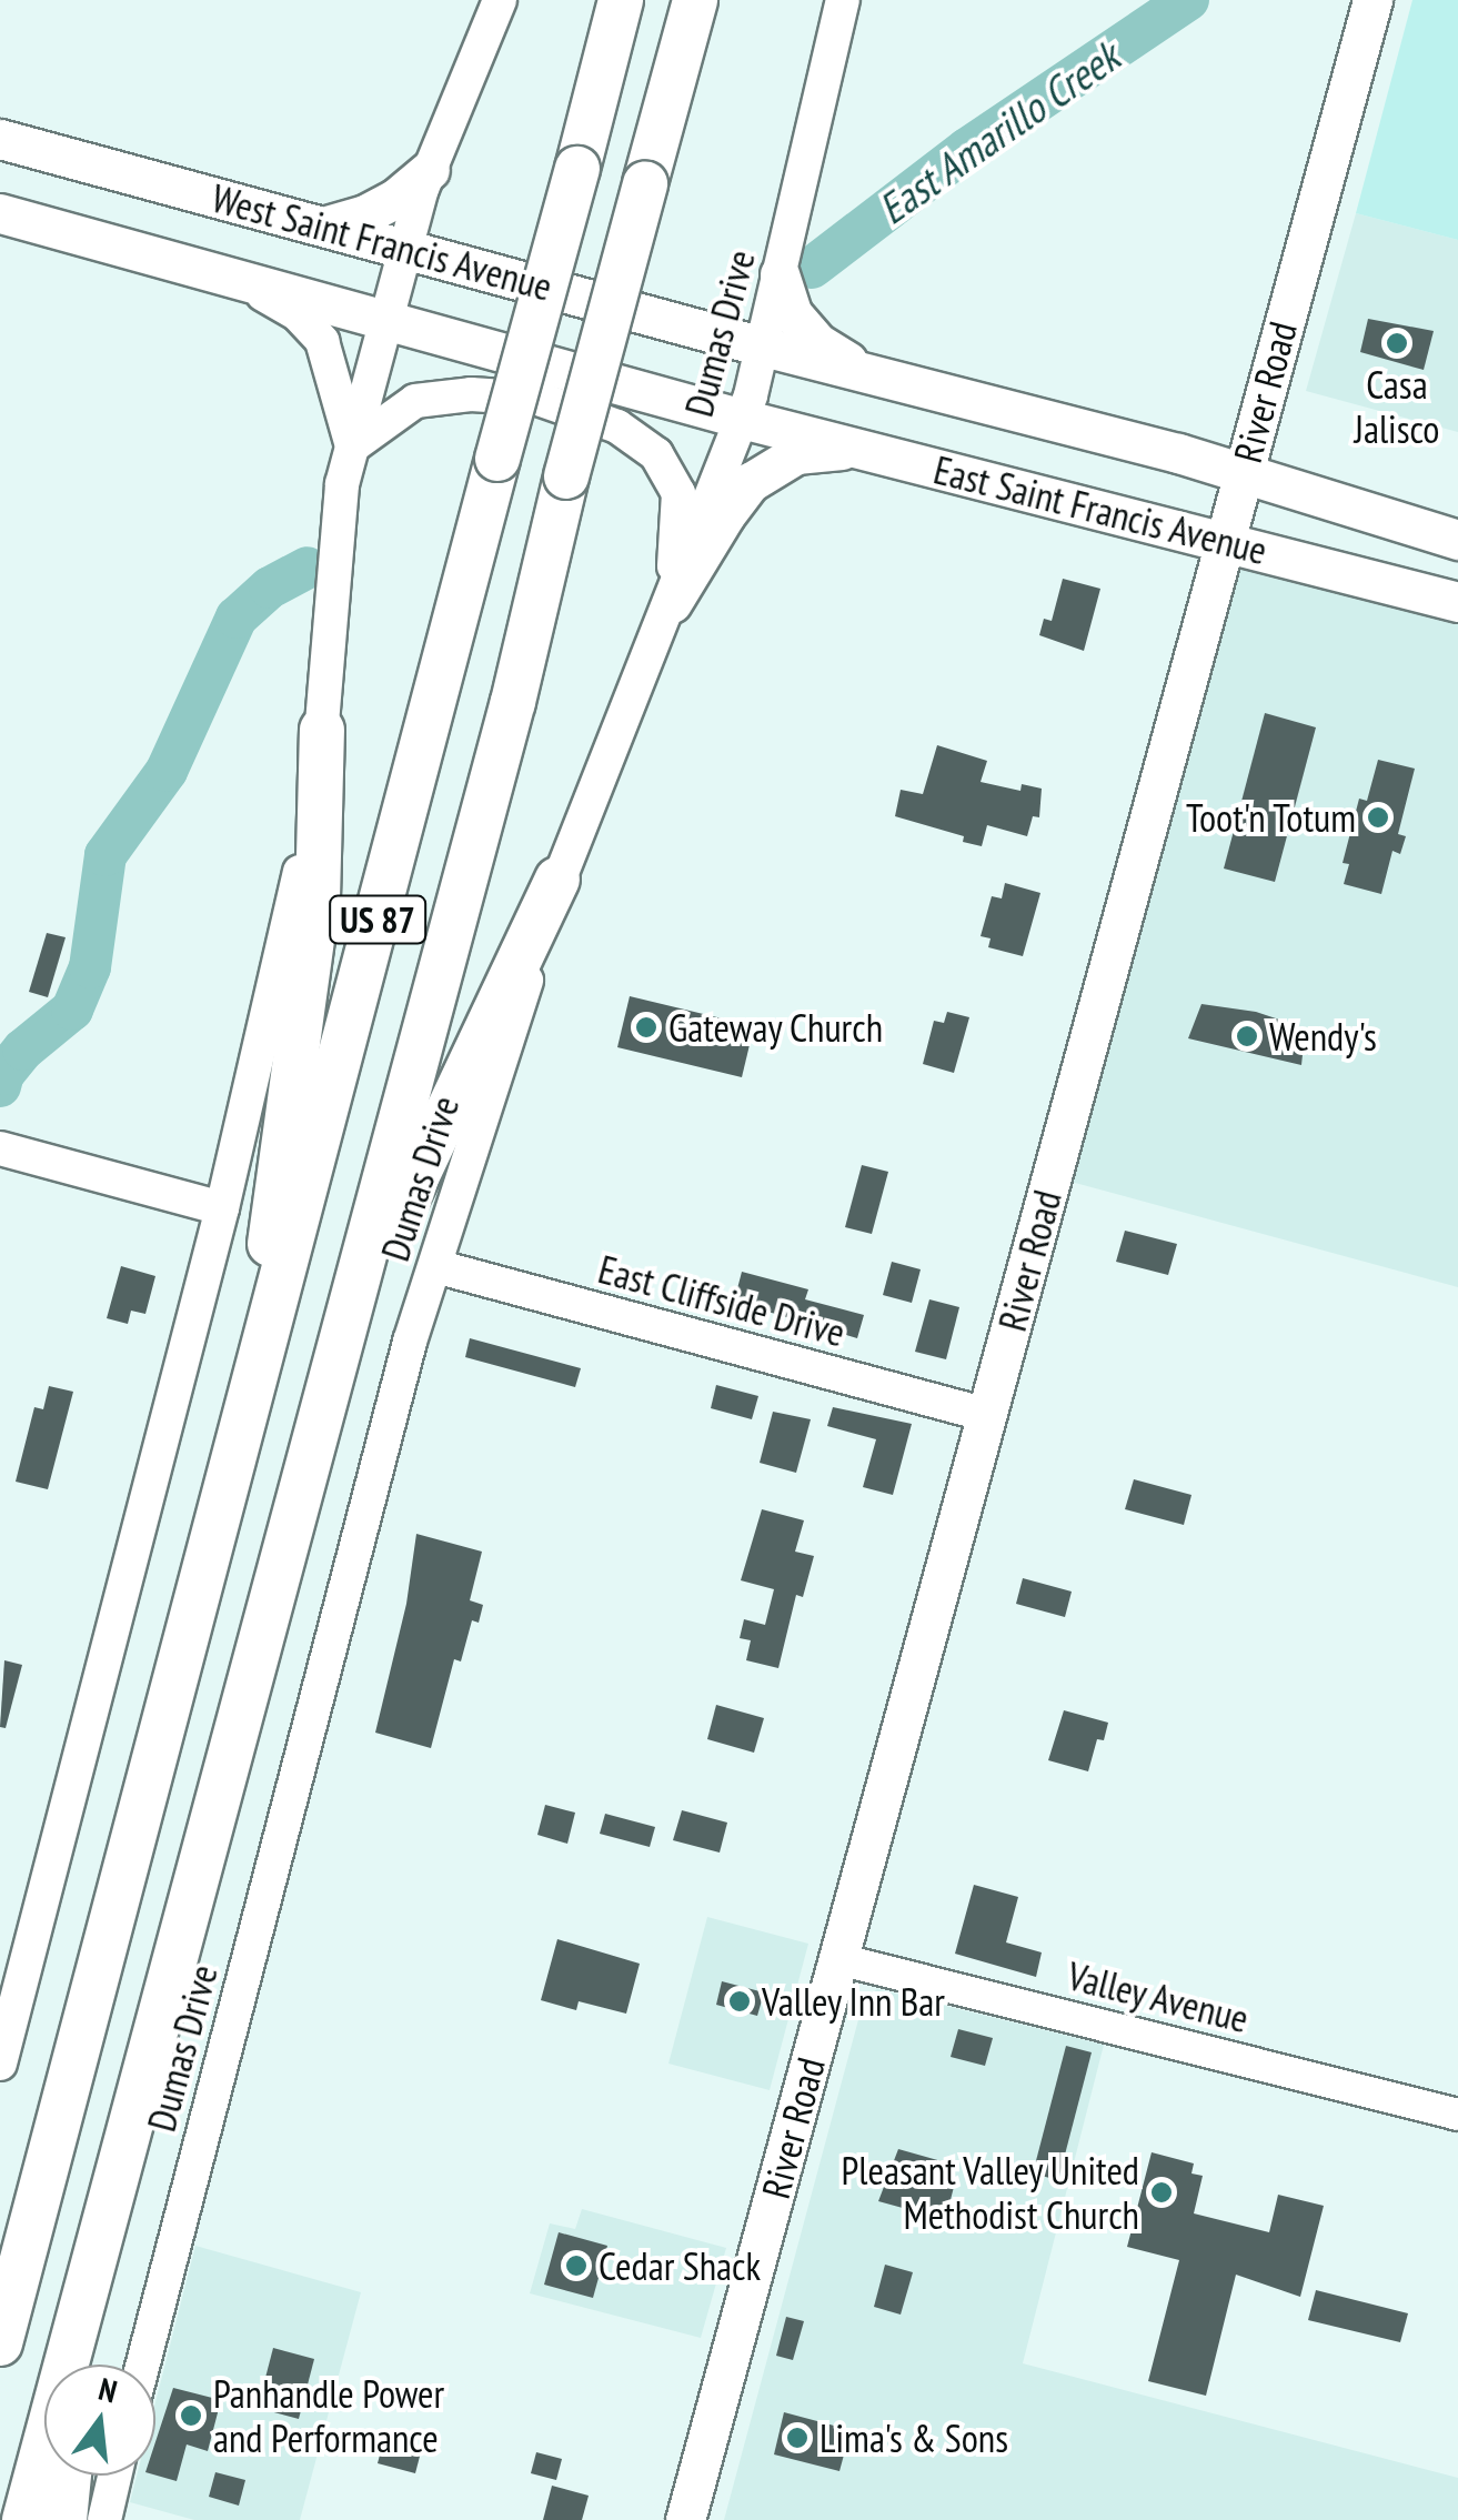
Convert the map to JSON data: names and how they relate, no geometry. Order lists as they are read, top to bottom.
{
  "streets": {
    "highway": ["US 87"],
    "main road": [
      "West Saint Francis Avenue",
      "Dumas Drive",
      "River Road",
      "East Saint Francis Avenue",
      "East Cliffside Drive"
    ],
    "street": ["Valley Avenue"]
  },
  "crossings": [
    ["West Saint Francis Avenue", "Dumas Drive"],
    ["West Saint Francis Avenue", "East Saint Francis Avenue"],
    ["Dumas Drive", "East Saint Francis Avenue"],
    ["Dumas Drive", "East Cliffside Drive"],
    ["River Road", "East Saint Francis Avenue"],
    ["River Road", "East Cliffside Drive"],
    ["River Road", "Valley Avenue"]
  ],
  "water": ["East Amarillo Creek"],
  "places": [
    "Casa Jalisco",
    "Toot'n Totum",
    "Gateway Church",
    "Wendy's",
    "Valley Inn Bar",
    "Pleasant Valley United Methodist Church",
    "Cedar Shack",
    "Panhandle Power and Performance",
    "Lima's & Sons"
  ],
  "north": "top"
}
